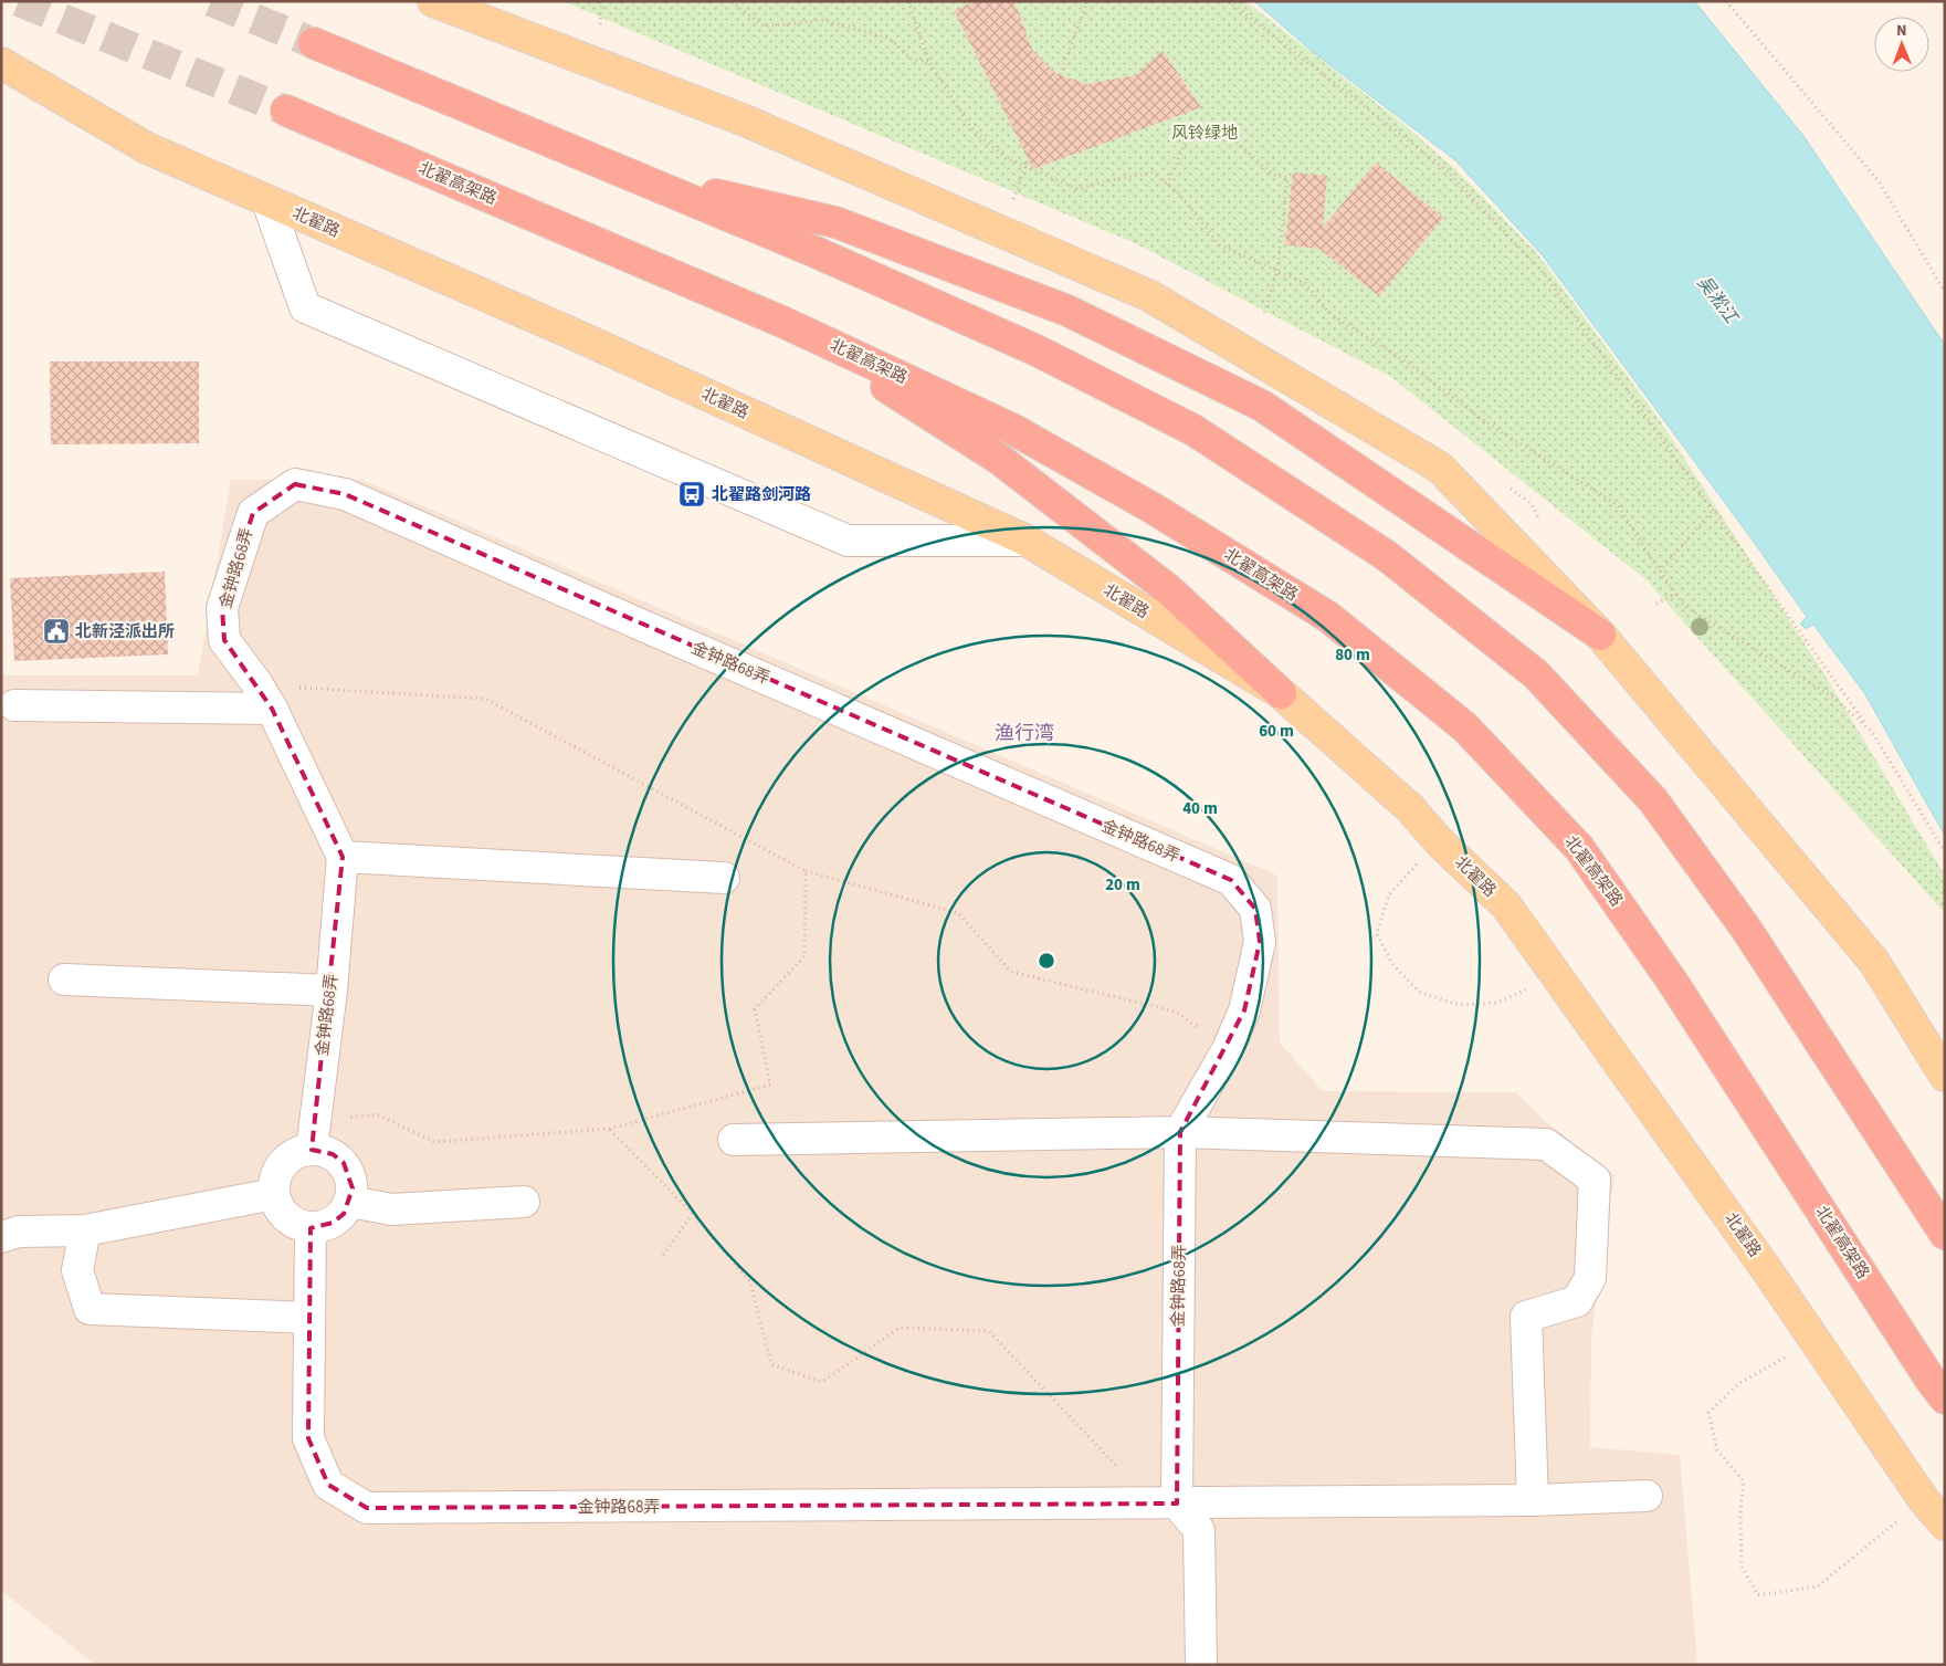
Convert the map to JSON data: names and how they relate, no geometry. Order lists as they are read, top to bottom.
{
  "streets": {
    "highway": ["北翟高架路"],
    "main road": ["北翟路"],
    "street": ["金钟路68弄"]
  },
  "districts": ["渔行湾"],
  "water": ["吴淞江"],
  "parks": ["风铃绿地"],
  "places": {
    "bus stop": ["北翟路剑河路"],
    "public building": ["北新泾派出所"]
  },
  "north": "top",
  "rings": [
    "80 m",
    "60 m",
    "40 m",
    "20 m"
  ]
}
